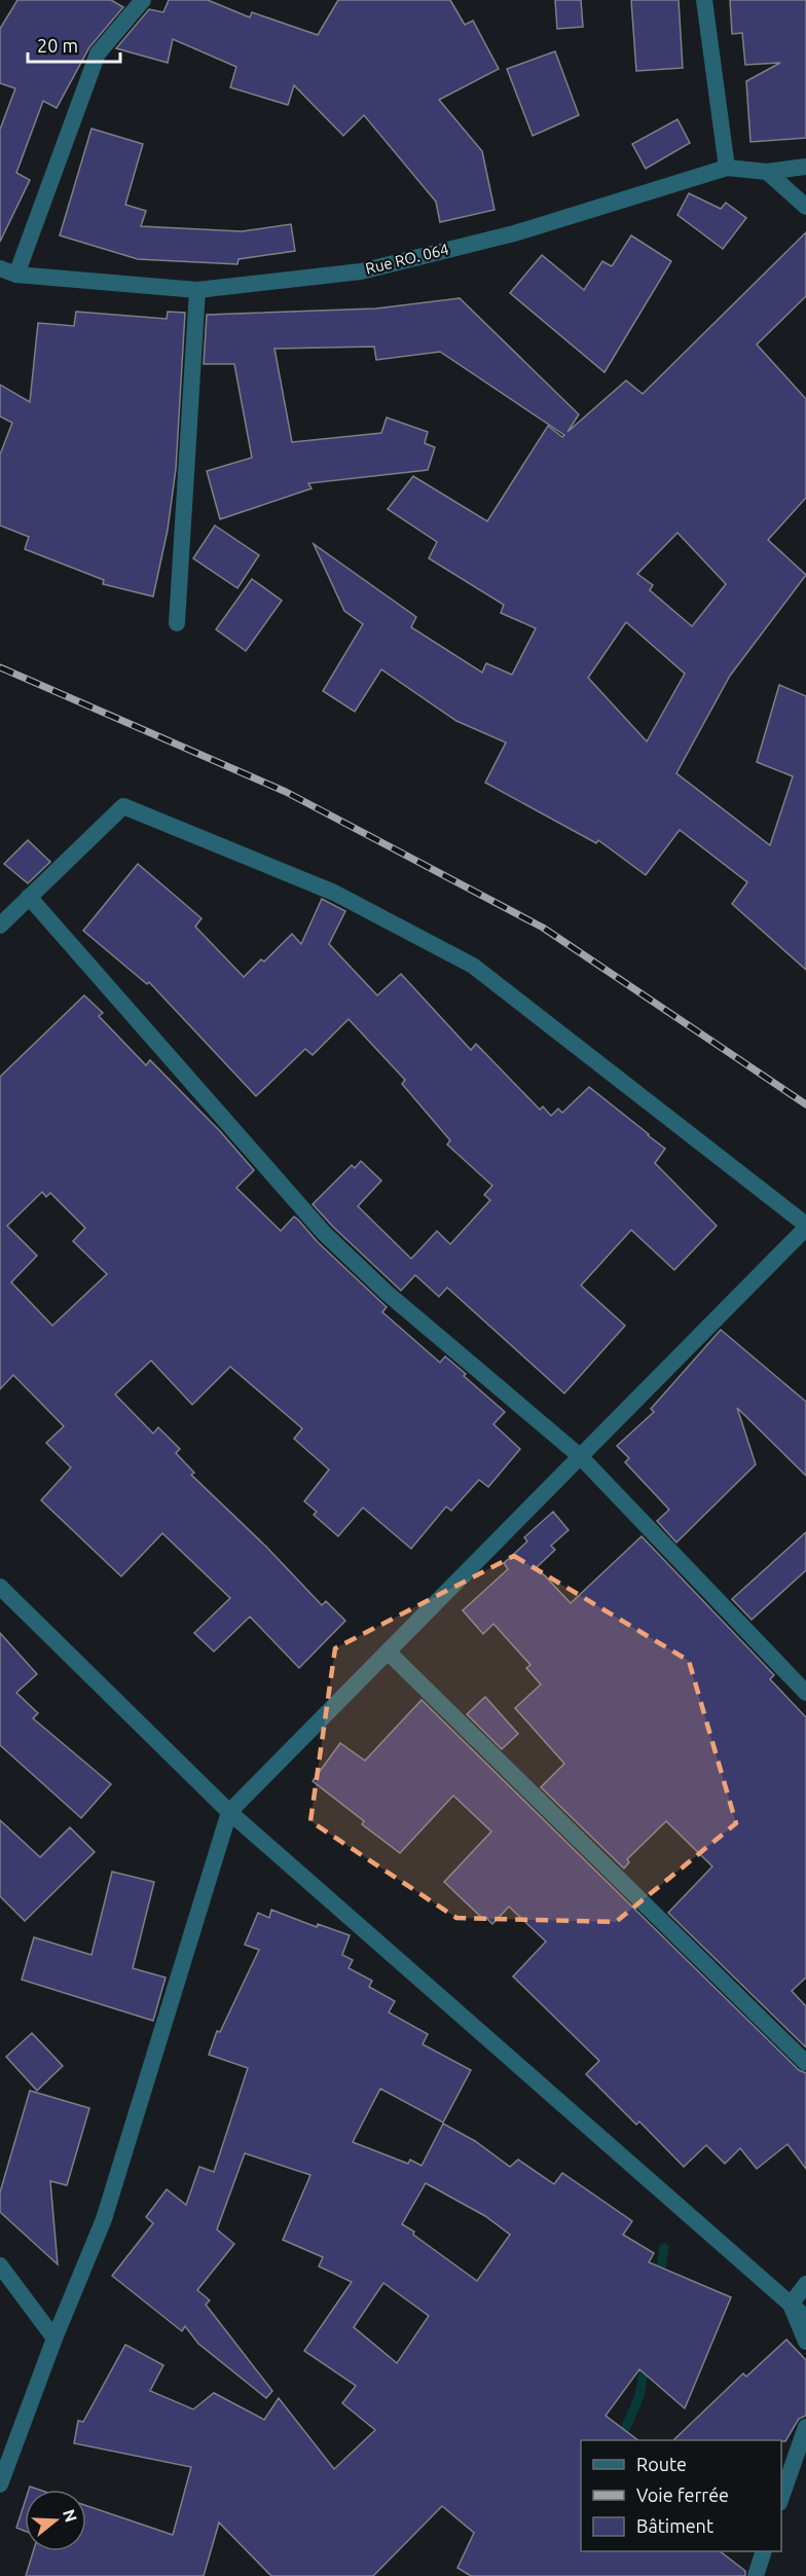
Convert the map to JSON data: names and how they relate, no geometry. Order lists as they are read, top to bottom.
{
  "streets": {
    "street": ["Rue RO. 064"]
  },
  "legend": ["Route", "Voie ferrée", "Bâtiment"],
  "scale_bar": "20 m",
  "north": "right"
}
